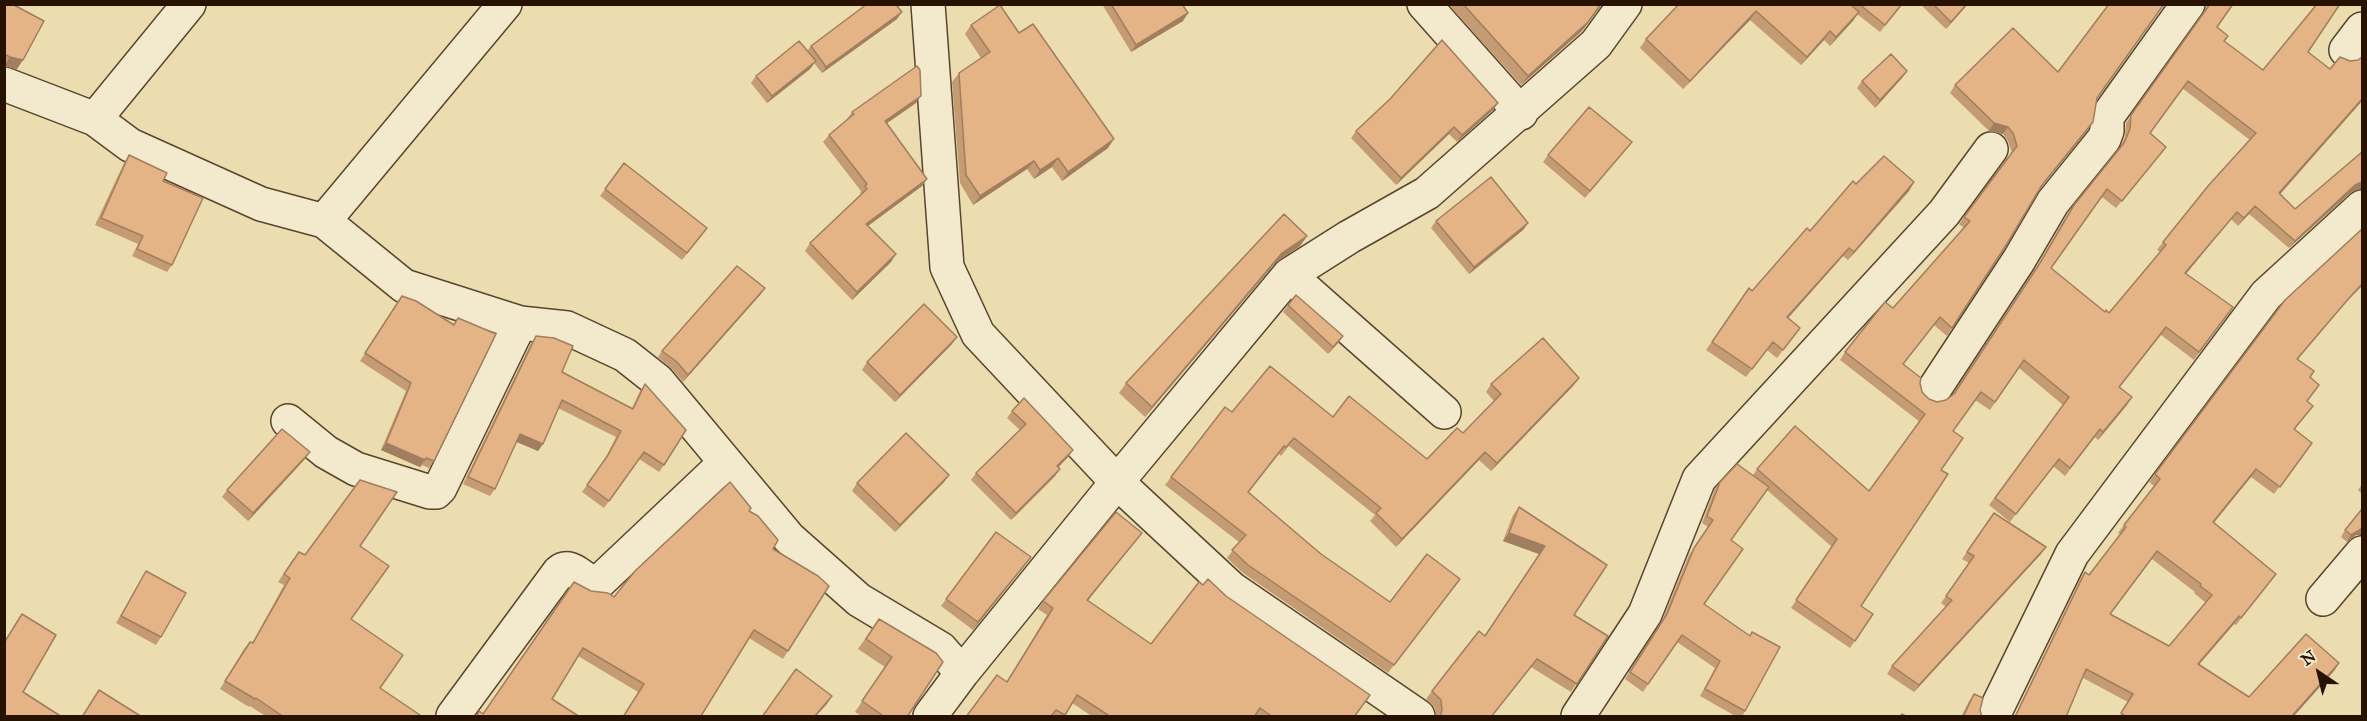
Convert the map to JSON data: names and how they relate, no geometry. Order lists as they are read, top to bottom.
{
  "north": "top left"
}
